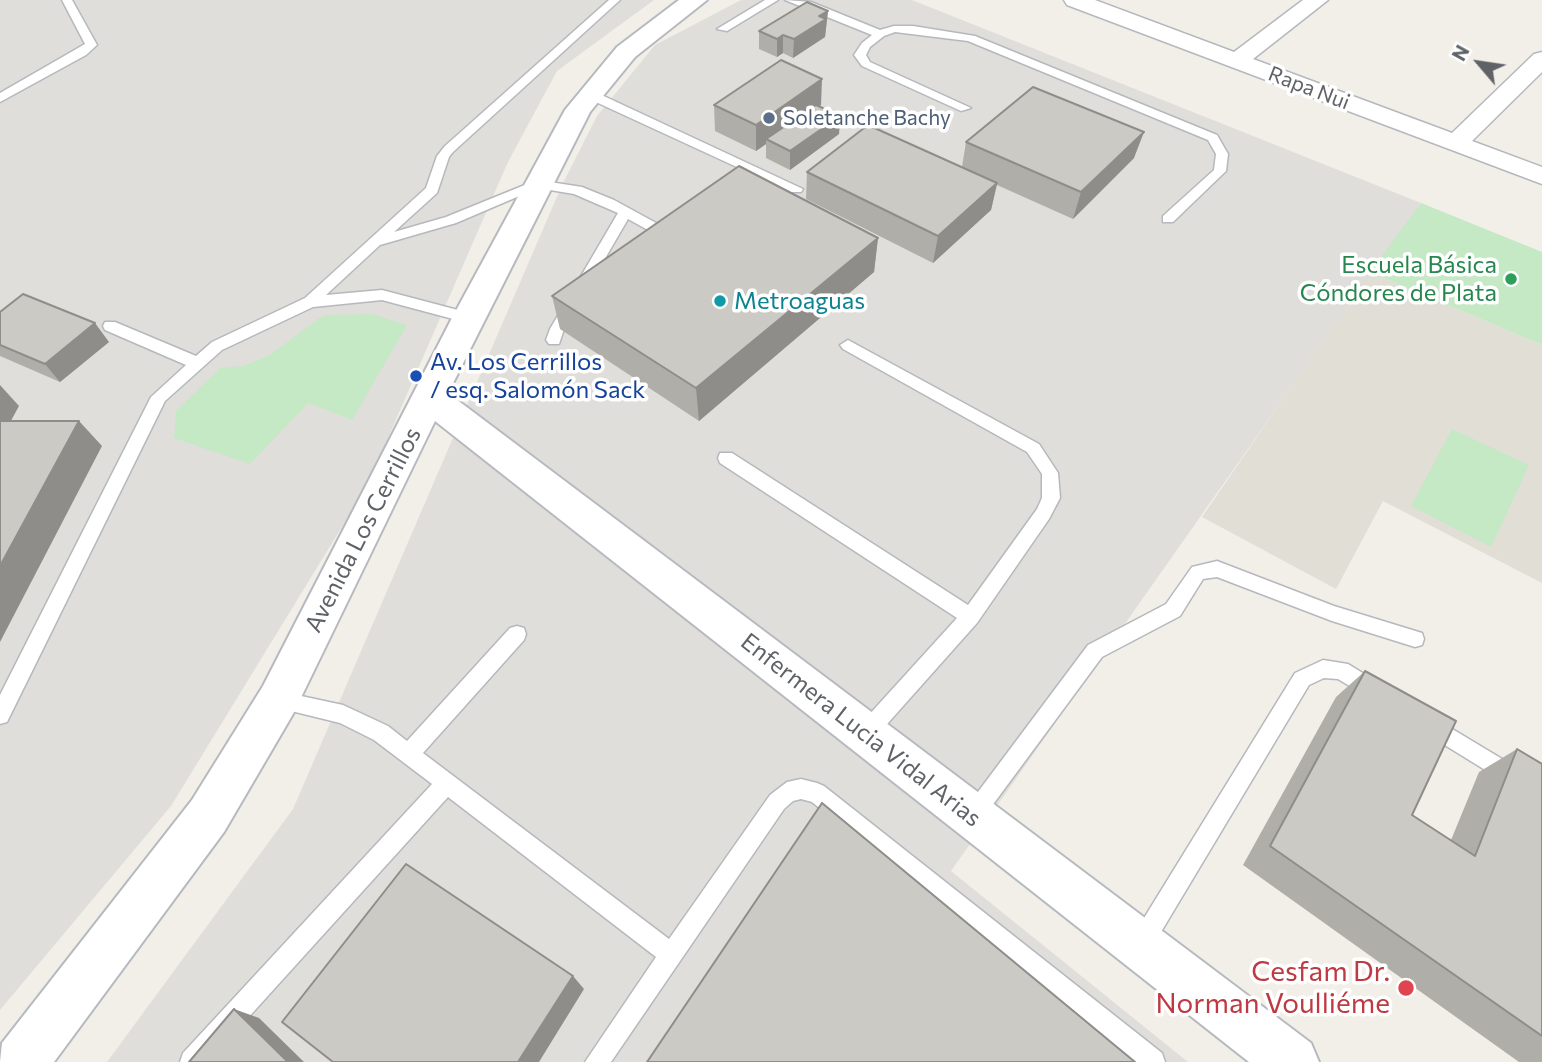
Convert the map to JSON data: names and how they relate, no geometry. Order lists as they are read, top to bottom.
{
  "streets": {
    "street": ["Rapa Nui", "Avenida Los Cerrillos", "Enfermera Lucia Vidal Arias"]
  },
  "crossings": [
    ["Avenida Los Cerrillos", "Enfermera Lucia Vidal Arias"]
  ],
  "places": [
    "Soletanche Bachy",
    "Escuela Básica Cóndores de Plata",
    "Metroaguas",
    "Av. Los Cerrillos / esq. Salomón Sack",
    "Cesfam Dr. Norman Voulliéme"
  ],
  "north": "top left"
}
